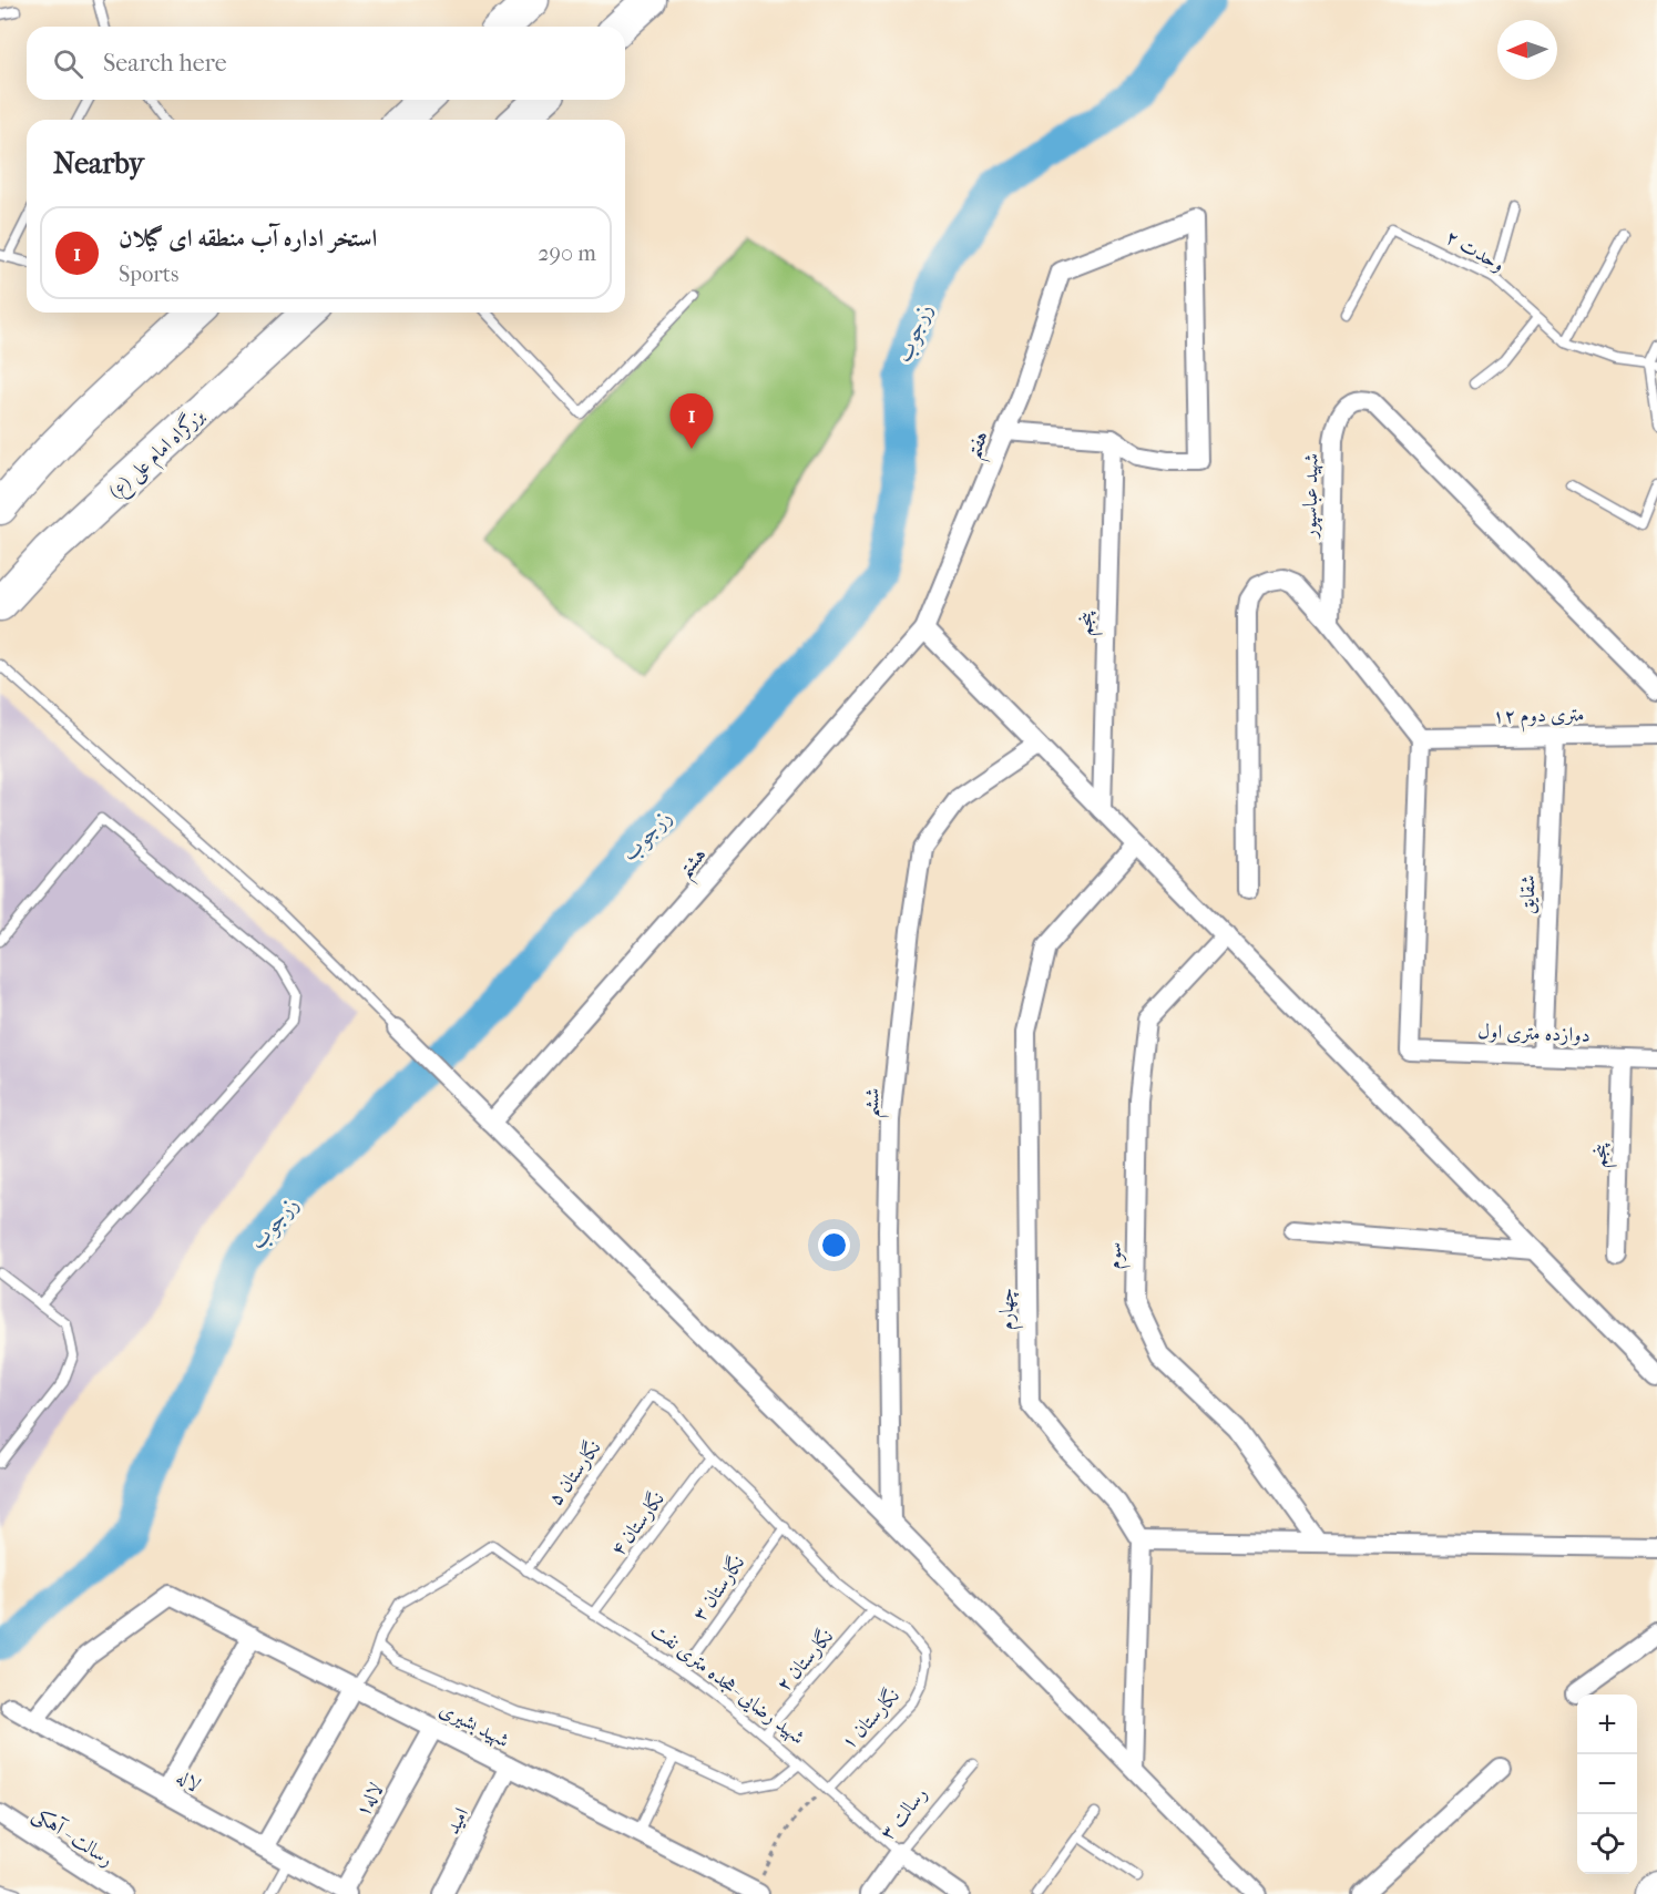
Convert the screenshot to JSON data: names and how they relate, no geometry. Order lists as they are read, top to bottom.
{
  "streets": {
    "highway": ["بزرگراه امام علی (ع)"],
    "street": [
      "هفتم",
      "شهید عباسپور",
      "پنجم",
      "۱۲ متری دوم",
      "هشتم",
      "شقایق",
      "دوازده متری اول",
      "ششم",
      "سوم",
      "چهارم",
      "شهید رضایی -هجده متری نفت",
      "شهید بشیری",
      "لاله",
      "لاله۱",
      "رسالت ۳",
      "امید",
      "رسالت - آهکی"
    ],
    "lane": [
      "وحدت ۲",
      "نگارستان ۵",
      "نگارستان ۴",
      "نگارستان ۳",
      "نگارستان ۲",
      "نگارستان ۱"
    ]
  },
  "crossings": [
    ["هفتم", "پنجم"],
    ["هفتم", "هشتم"],
    ["پنجم", "دوازده متری اول"],
    ["۱۲ متری دوم", "شقایق"],
    ["۱۲ متری دوم", "دوازده متری اول"],
    ["شقایق", "دوازده متری اول"],
    ["نگارستان ۵", "نگارستان ۴"],
    ["نگارستان ۵", "شهید رضایی -هجده متری نفت"],
    ["نگارستان ۴", "شهید رضایی -هجده متری نفت"],
    ["نگارستان ۳", "شهید رضایی -هجده متری نفت"],
    ["نگارستان ۲", "شهید رضایی -هجده متری نفت"],
    ["نگارستان ۲", "نگارستان ۱"],
    ["شهید رضایی -هجده متری نفت", "نگارستان ۱"],
    ["شهید رضایی -هجده متری نفت", "رسالت ۳"],
    ["شهید بشیری", "لاله"],
    ["شهید بشیری", "لاله۱"],
    ["شهید بشیری", "امید"],
    ["لاله", "لاله۱"]
  ],
  "water": ["زرجوب"],
  "north": "left",
  "page": {
    "search": "Search here",
    "heading": "Nearby",
    "list": [
      {
        "mark": "1",
        "name": "استخر اداره آب منطقه ای گیلان",
        "note": "Sports",
        "value": "290 m"
      }
    ],
    "pins": "1",
    "map_buttons": ["+", "−"]
  }
}
